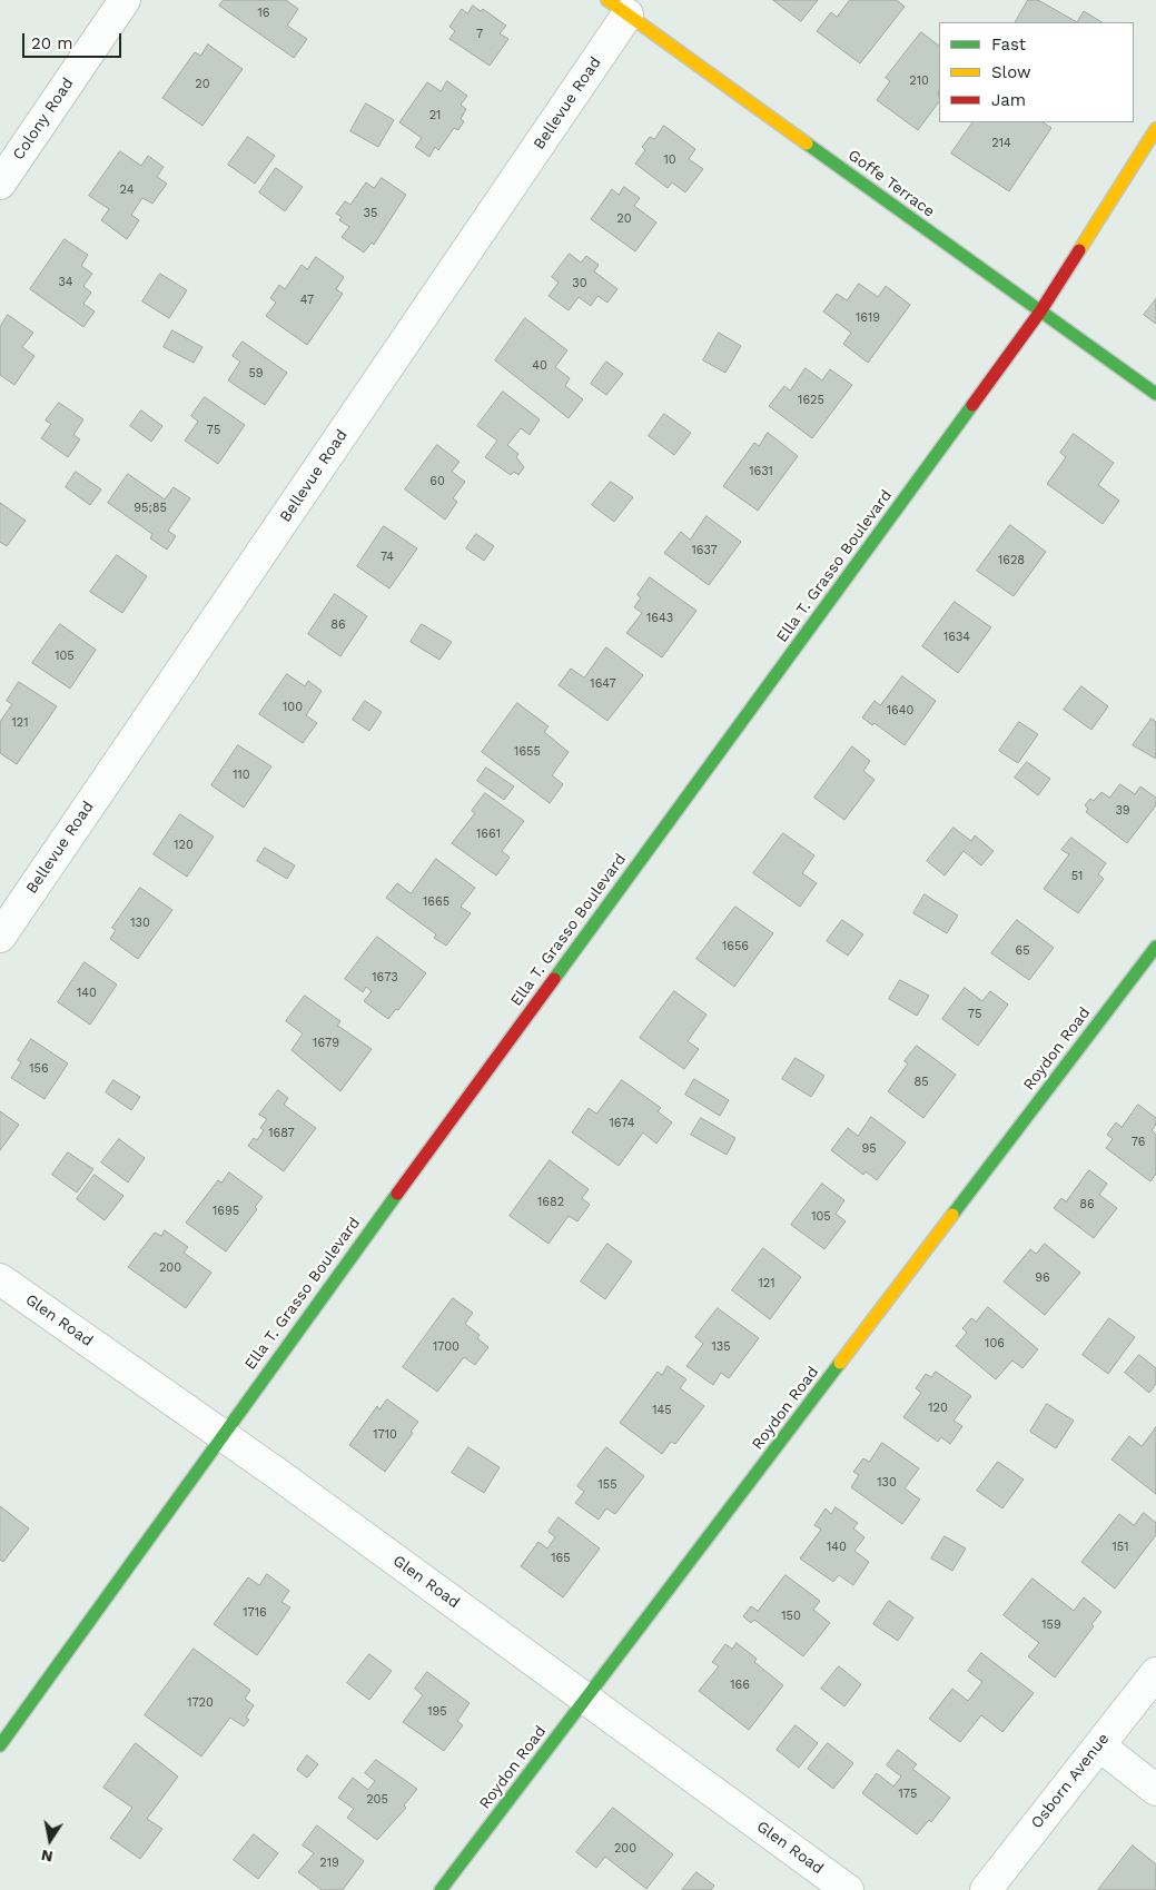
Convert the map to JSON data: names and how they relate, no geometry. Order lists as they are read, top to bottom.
{
  "streets": {
    "main road": ["Goffe Terrace", "Ella T. Grasso Boulevard", "Roydon Road"],
    "street": [
      "Bellevue Road",
      "Colony Road",
      "Glen Road",
      "Osborn Avenue"
    ]
  },
  "crossings": [
    ["Bellevue Road", "Goffe Terrace"],
    ["Goffe Terrace", "Ella T. Grasso Boulevard"],
    ["Ella T. Grasso Boulevard", "Glen Road"],
    ["Roydon Road", "Glen Road"]
  ],
  "house_numbers": [
    "16",
    "7",
    "210",
    "20",
    "21",
    "214",
    "10",
    "24",
    "35",
    "20",
    "34",
    "30",
    "47",
    "1619",
    "40",
    "59",
    "1625",
    "75",
    "1631",
    "60",
    "95;85",
    "1637",
    "74",
    "1628",
    "1643",
    "86",
    "1634",
    "105",
    "1647",
    "100",
    "1640",
    "121",
    "1655",
    "110",
    "39",
    "1661",
    "120",
    "51",
    "1665",
    "130",
    "1656",
    "65",
    "1673",
    "140",
    "75",
    "1679",
    "156",
    "85",
    "1674",
    "1687",
    "76",
    "95",
    "1682",
    "86",
    "1695",
    "105",
    "200",
    "96",
    "121",
    "106",
    "1700",
    "135",
    "120",
    "145",
    "1710",
    "130",
    "155",
    "140",
    "151",
    "165",
    "1716",
    "150",
    "159",
    "166",
    "1720",
    "195",
    "175",
    "205",
    "200",
    "219"
  ],
  "legend": ["Fast", "Slow", "Jam"],
  "scale_bar": "20 m",
  "north": "bottom"
}
